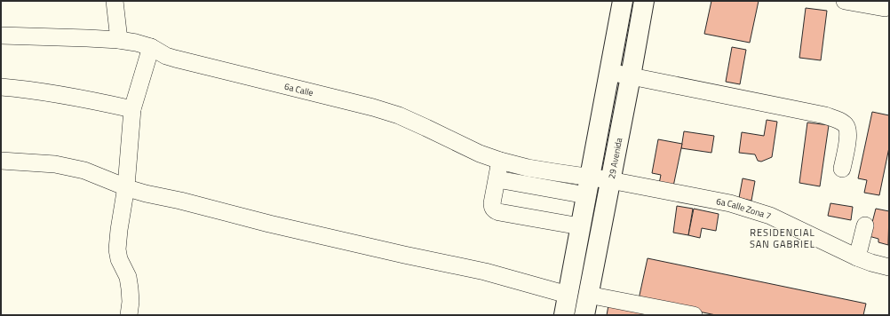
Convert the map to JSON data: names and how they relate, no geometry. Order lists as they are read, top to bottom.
{
  "streets": {
    "main road": ["29 Avenida"],
    "street": ["6a Calle", "6a Calle Zona 7"]
  },
  "crossings": [
    ["6a Calle", "6a Calle Zona 7"],
    ["29 Avenida", "6a Calle Zona 7"]
  ],
  "districts": ["RESIDENCIAL SAN GABRIEL"]
}
